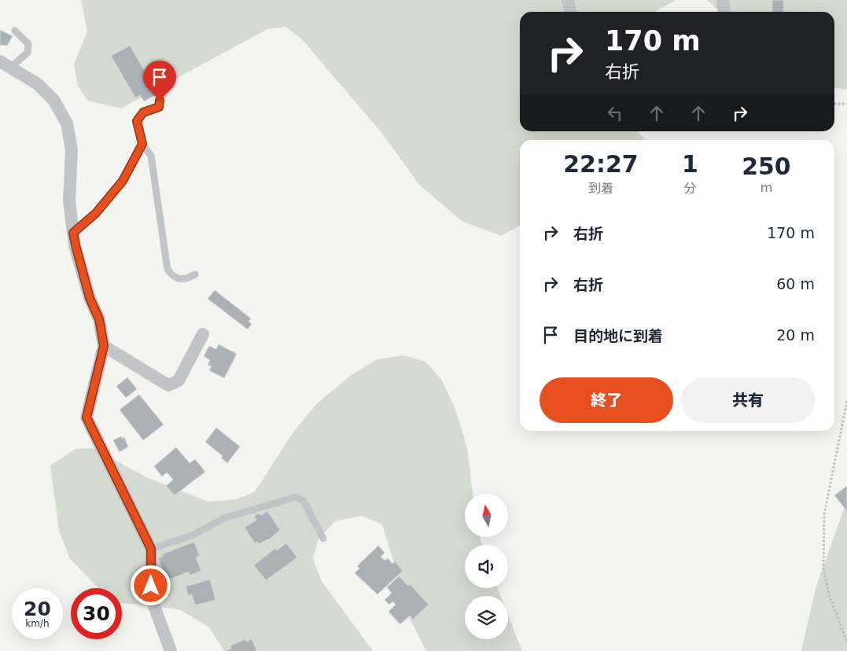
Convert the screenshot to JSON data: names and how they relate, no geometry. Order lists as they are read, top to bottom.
{
  "north": "top",
  "page": {
    "turn": ["170 m", "右折"],
    "eta": [
      "22:27",
      "到着",
      "1",
      "分",
      "250",
      "m"
    ],
    "list": [
      {
        "name": "右折",
        "value": "170 m"
      },
      {
        "name": "右折",
        "value": "60 m"
      },
      {
        "name": "目的地に到着",
        "value": "20 m"
      }
    ],
    "buttons": ["終了", "共有"],
    "speed": "20 km/h",
    "limit": "30"
  }
}
